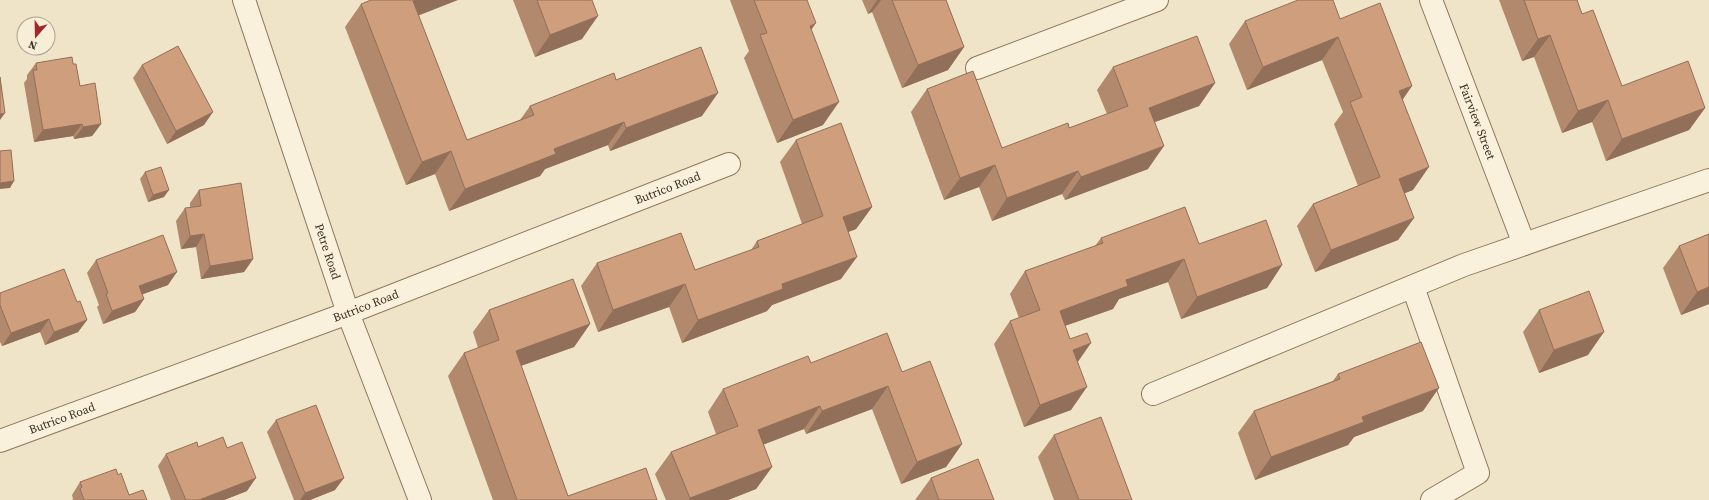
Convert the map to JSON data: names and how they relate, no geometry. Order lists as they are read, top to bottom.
{
  "streets": {
    "street": ["Fairview Street", "Butrico Road", "Petre Road"]
  },
  "crossings": [
    ["Butrico Road", "Petre Road"]
  ],
  "north": "bottom"
}
